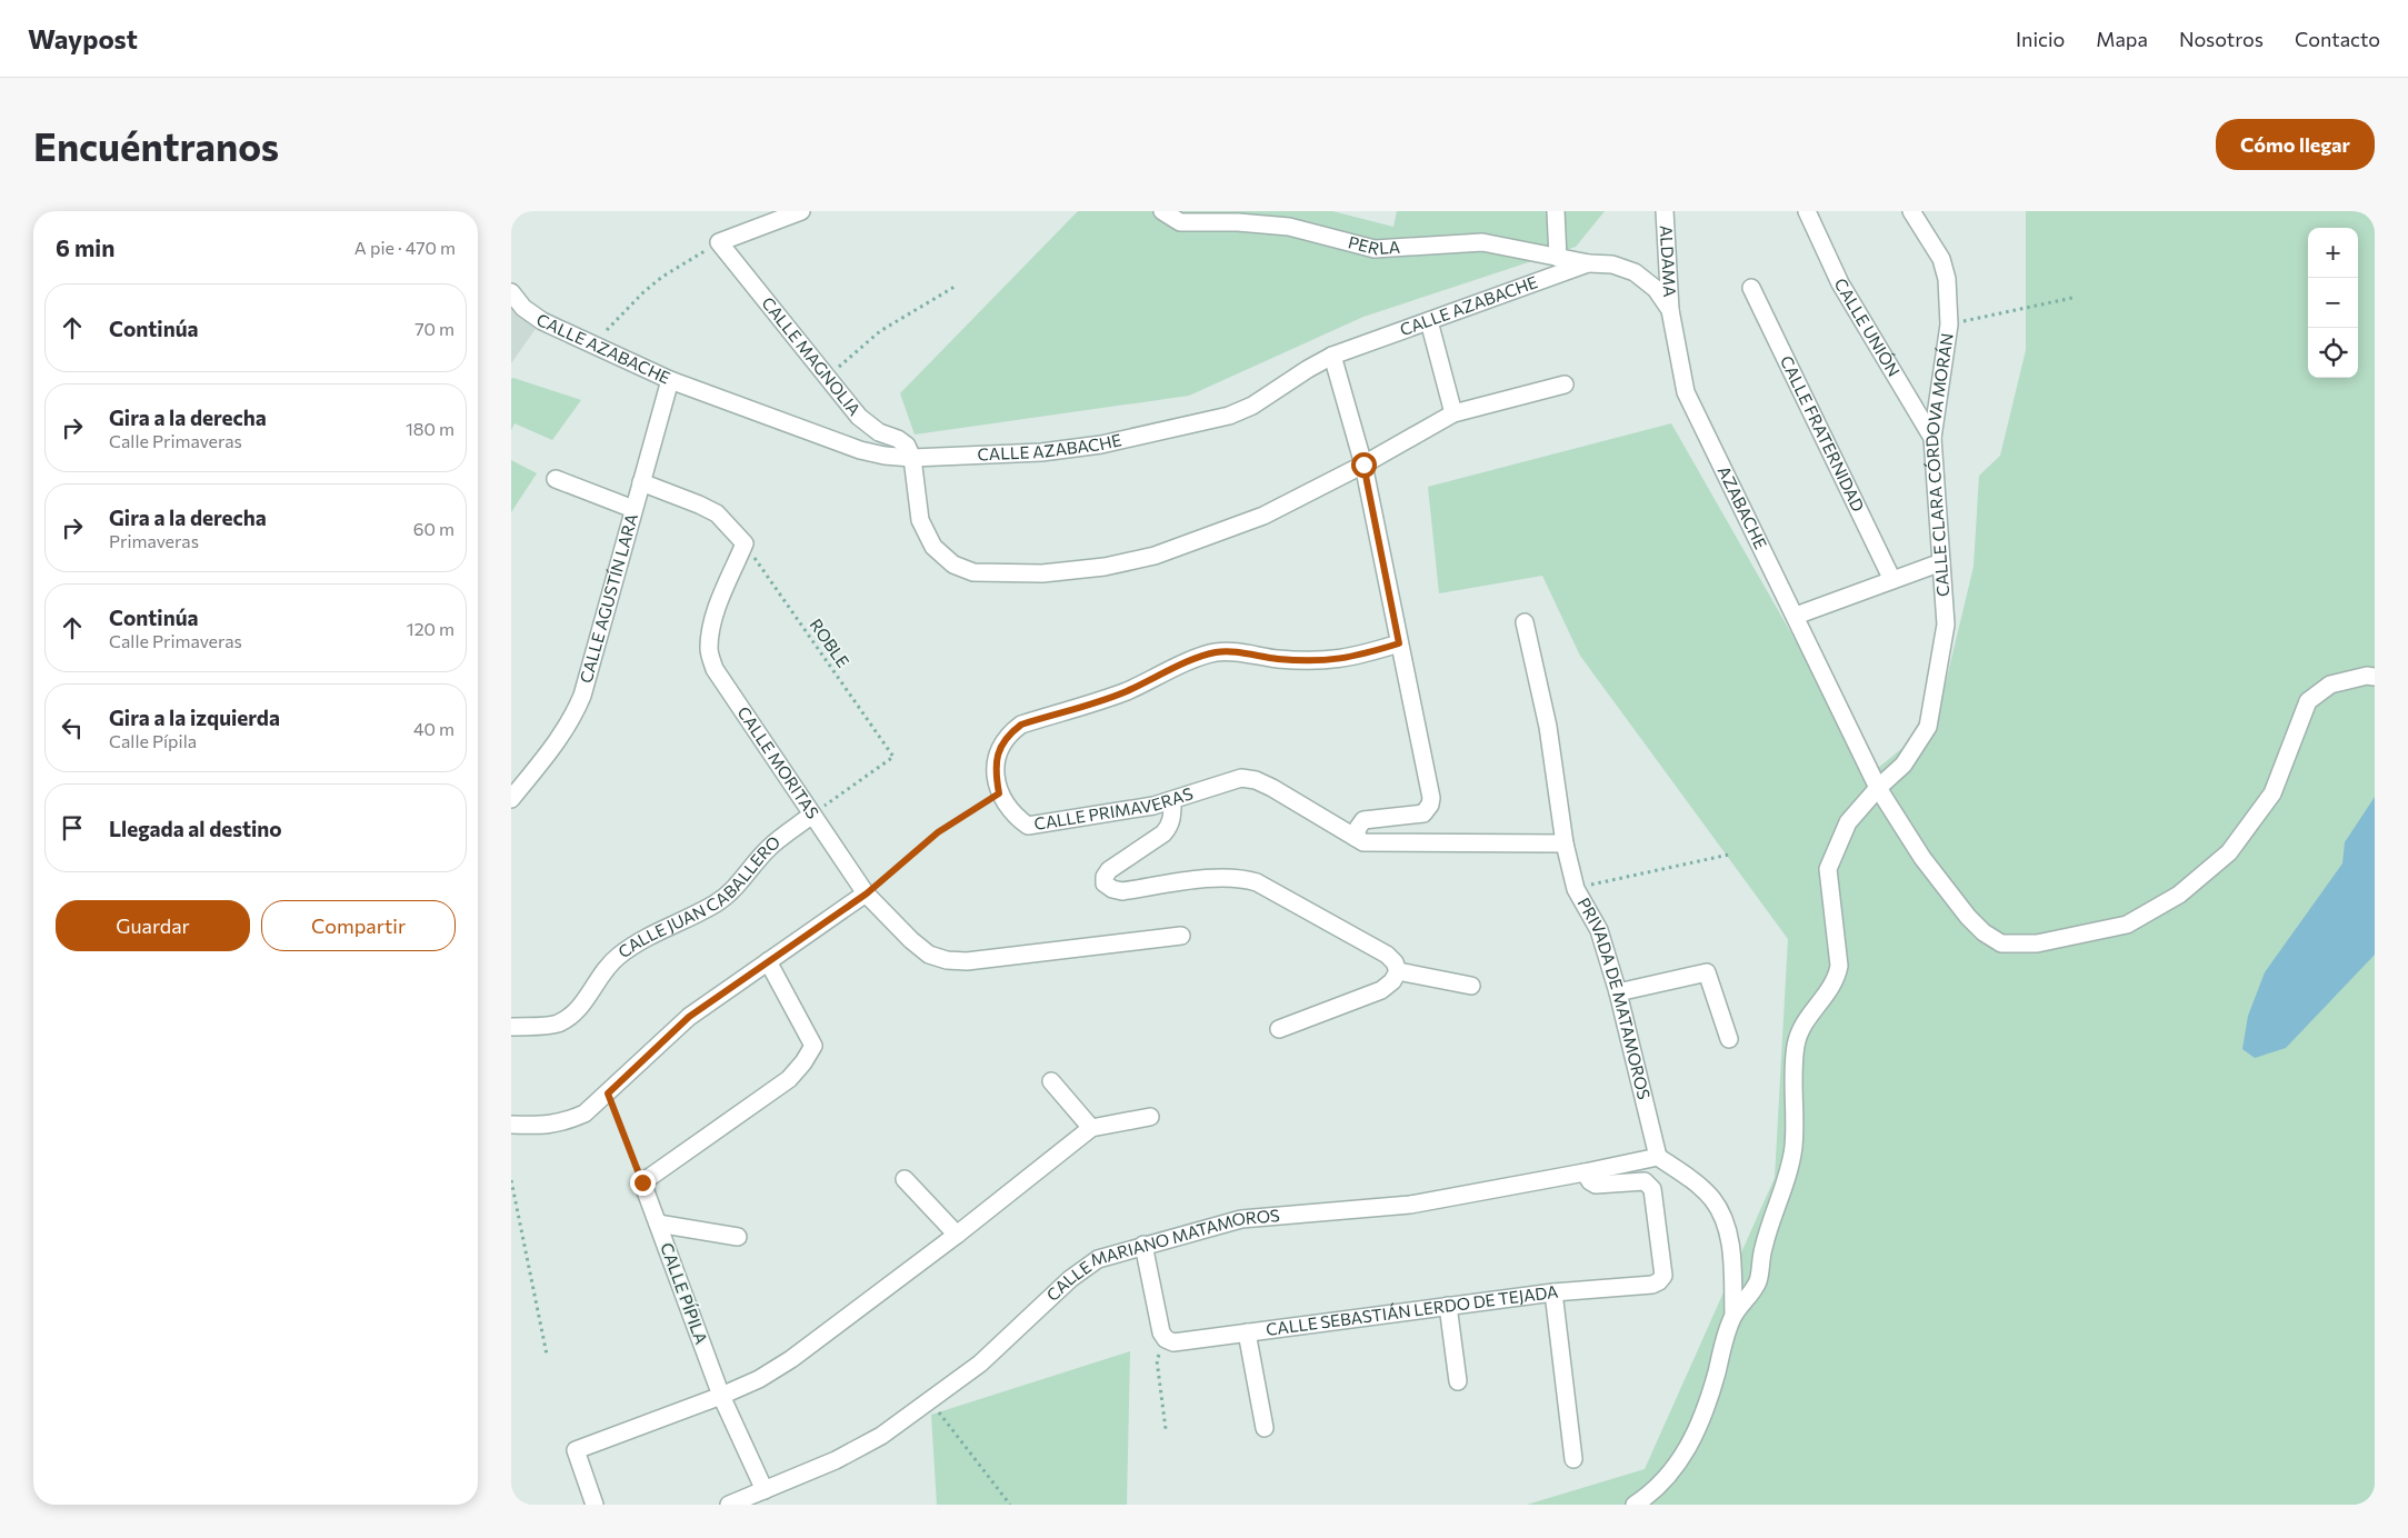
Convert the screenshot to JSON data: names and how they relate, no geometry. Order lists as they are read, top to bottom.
{
  "streets": {
    "street": [
      "PERLA",
      "ALDAMA",
      "CALLE AZABACHE",
      "CALLE UNIÓN",
      "CALLE MAGNOLIA",
      "CALLE FRATERNIDAD",
      "CALLE CLARA CÓRDOVA MORÁN",
      "AZABACHE",
      "CALLE AGUSTÍN LARA",
      "CALLE MORITAS",
      "CALLE PRIMAVERAS",
      "CALLE JUAN CABALLERO",
      "PRIVADA DE MATAMOROS",
      "CALLE MARIANO MATAMOROS",
      "CALLE PÍPILA",
      "CALLE SEBASTIÁN LERDO DE TEJADA"
    ],
    "path": ["ROBLE"]
  },
  "crossings": [
    ["PERLA", "CALLE AZABACHE"],
    ["PERLA", "AZABACHE"],
    ["ALDAMA", "AZABACHE"],
    ["CALLE AZABACHE", "CALLE MAGNOLIA"],
    ["CALLE AZABACHE", "AZABACHE"],
    ["CALLE AZABACHE", "CALLE AGUSTÍN LARA"],
    ["CALLE UNIÓN", "CALLE CLARA CÓRDOVA MORÁN"],
    ["CALLE CLARA CÓRDOVA MORÁN", "AZABACHE"],
    ["ROBLE", "CALLE MORITAS"],
    ["ROBLE", "CALLE JUAN CABALLERO"],
    ["CALLE MORITAS", "CALLE JUAN CABALLERO"],
    ["CALLE PRIMAVERAS", "PRIVADA DE MATAMOROS"],
    ["PRIVADA DE MATAMOROS", "CALLE MARIANO MATAMOROS"],
    ["CALLE MARIANO MATAMOROS", "CALLE PÍPILA"],
    ["CALLE MARIANO MATAMOROS", "CALLE SEBASTIÁN LERDO DE TEJADA"]
  ],
  "page": {
    "header": "Waypost",
    "nav": [
      "Inicio",
      "Mapa",
      "Nosotros",
      "Contacto"
    ],
    "buttons": [
      "Cómo llegar",
      ["Guardar", "Compartir"]
    ],
    "title": "Encuéntranos",
    "heading": ["6 min", "A pie · 470 m"],
    "map_buttons": ["+", "−"],
    "list": [
      ["Continúa", "70 m"],
      ["Gira a la derecha", "Calle Primaveras", "180 m"],
      ["Gira a la derecha", "Primaveras", "60 m"],
      ["Continúa", "Calle Primaveras", "120 m"],
      ["Gira a la izquierda", "Calle Pípila", "40 m"],
      "Llegada al destino"
    ]
  }
}
